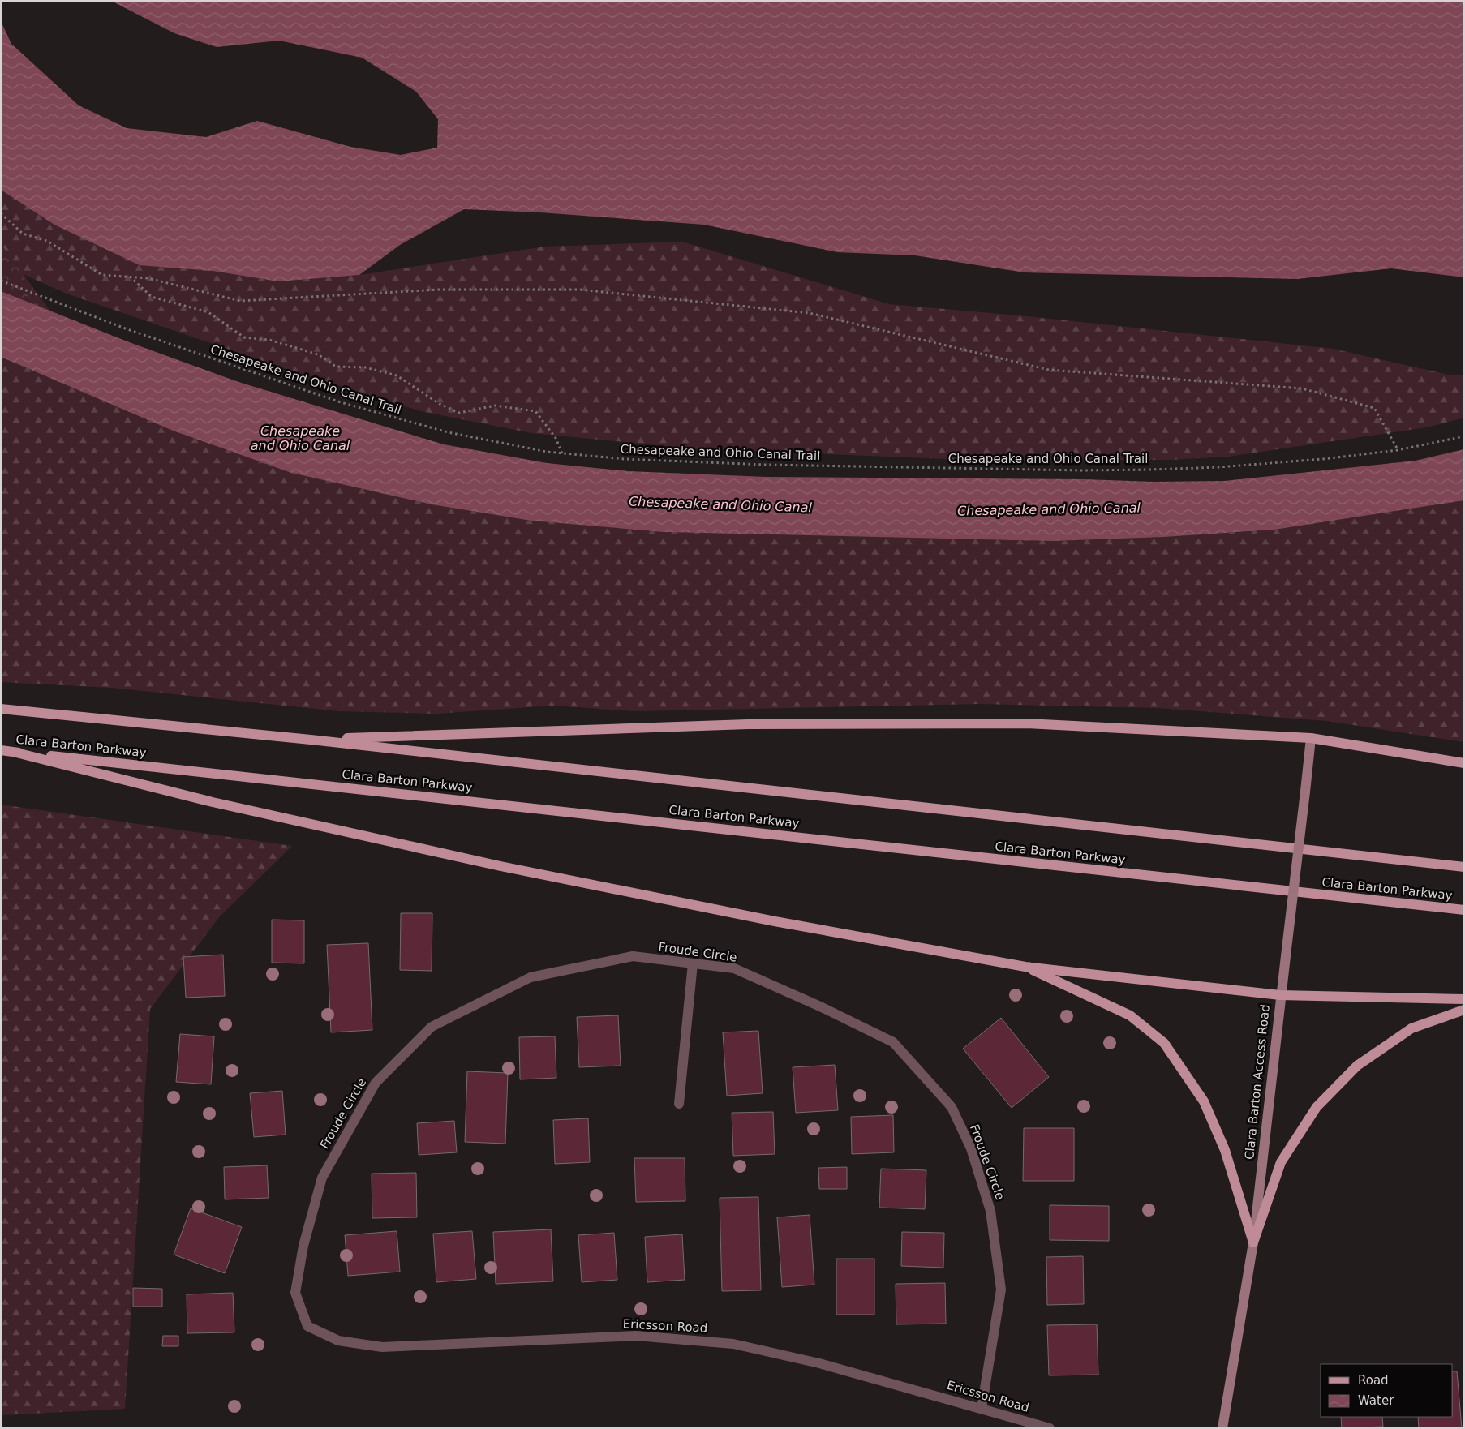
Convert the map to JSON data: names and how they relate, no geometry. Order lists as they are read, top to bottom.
{
  "streets": {
    "main road": ["Clara Barton Parkway", "Clara Barton Access Road"],
    "street": ["Froude Circle", "Ericsson Road"],
    "path": ["Chesapeake and Ohio Canal Trail"]
  },
  "crossings": [
    ["Froude Circle", "Ericsson Road"]
  ],
  "water": ["Chesapeake and Ohio Canal"],
  "legend": ["Road", "Water"]
}
